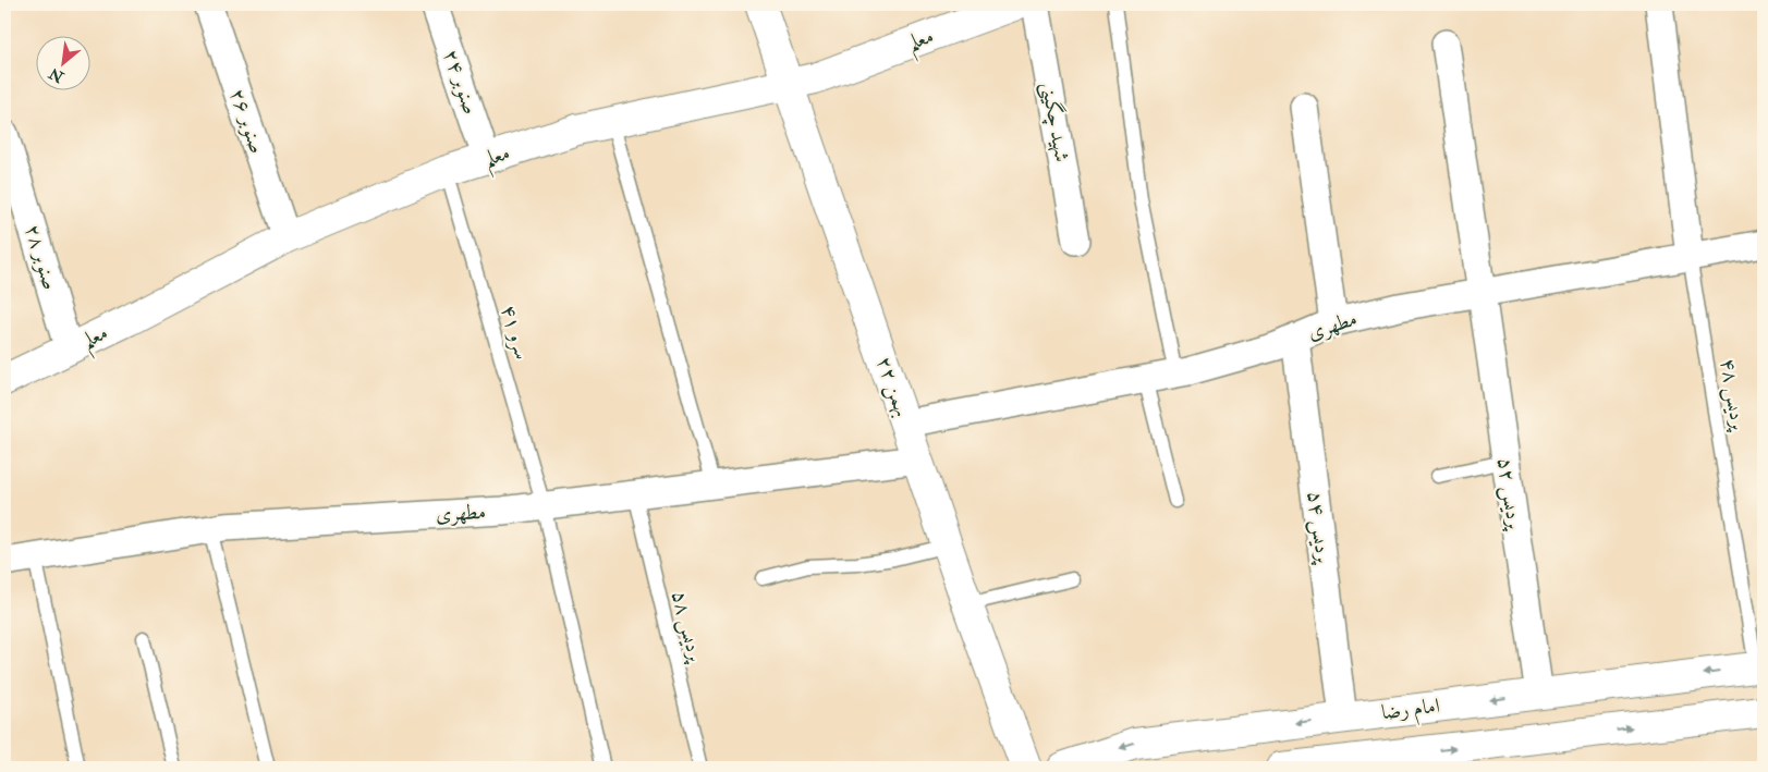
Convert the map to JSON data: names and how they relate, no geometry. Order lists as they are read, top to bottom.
{
  "streets": {
    "main road": ["معلم", "۲۲ بهمن", "امام رضا"],
    "street": [
      "صنوبر ۲۴",
      "صنوبر ۲۶",
      "شهید چگینی",
      "صنوبر ۲۸",
      "مطهری",
      "پردیس ۵۲",
      "پردیس ۵۴"
    ],
    "lane": ["سرو ۴۱", "پردیس ۴۸", "پردیس ۵۸"]
  },
  "crossings": [
    ["معلم", "صنوبر ۲۴"],
    ["معلم", "صنوبر ۲۶"],
    ["معلم", "صنوبر ۲۸"],
    ["معلم", "سرو ۴۱"],
    ["معلم", "۲۲ بهمن"],
    ["مطهری", "سرو ۴۱"],
    ["مطهری", "۲۲ بهمن"],
    ["مطهری", "پردیس ۴۸"],
    ["مطهری", "پردیس ۵۲"],
    ["مطهری", "پردیس ۵۴"],
    ["مطهری", "پردیس ۵۸"],
    ["پردیس ۴۸", "امام رضا"],
    ["پردیس ۵۲", "امام رضا"],
    ["پردیس ۵۴", "امام رضا"]
  ],
  "north": "bottom left"
}
